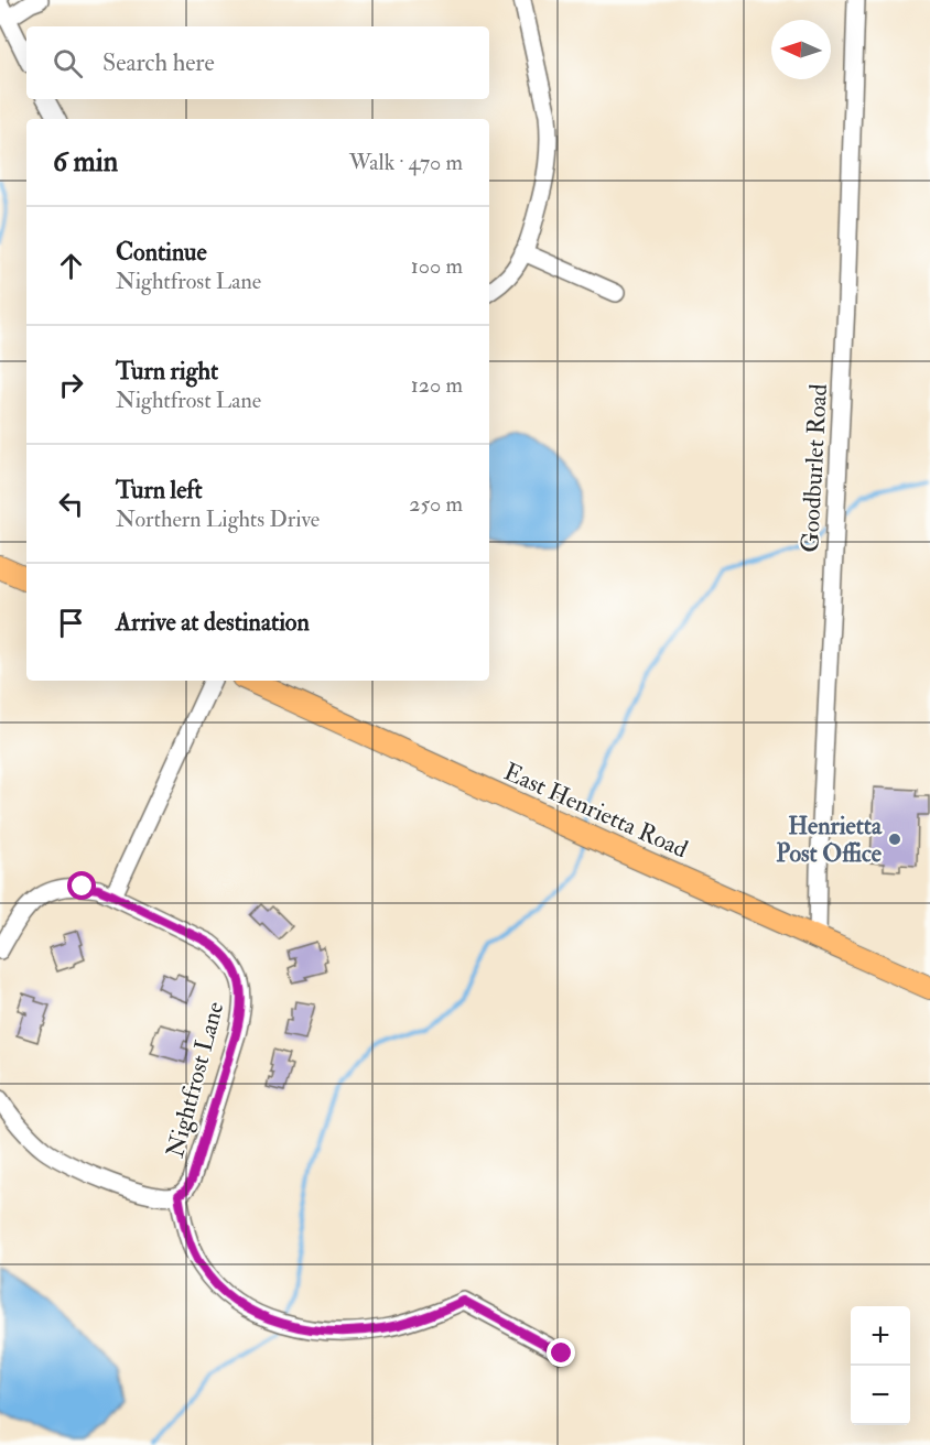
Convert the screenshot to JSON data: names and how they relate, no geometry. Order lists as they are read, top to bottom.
{
  "streets": {
    "main road": ["East Henrietta Road"],
    "street": ["Goodburlet Road", "Nightfrost Lane"]
  },
  "crossings": [
    ["Goodburlet Road", "East Henrietta Road"]
  ],
  "places": ["Henrietta Post Office"],
  "north": "left",
  "page": {
    "search": "Search here",
    "heading": ["6 min", "Walk · 470 m"],
    "list": [
      ["Continue", "Nightfrost Lane", "100 m"],
      ["Turn right", "Nightfrost Lane", "120 m"],
      ["Turn left", "Northern Lights Drive", "250 m"],
      "Arrive at destination"
    ],
    "map_buttons": ["+", "−"]
  }
}
